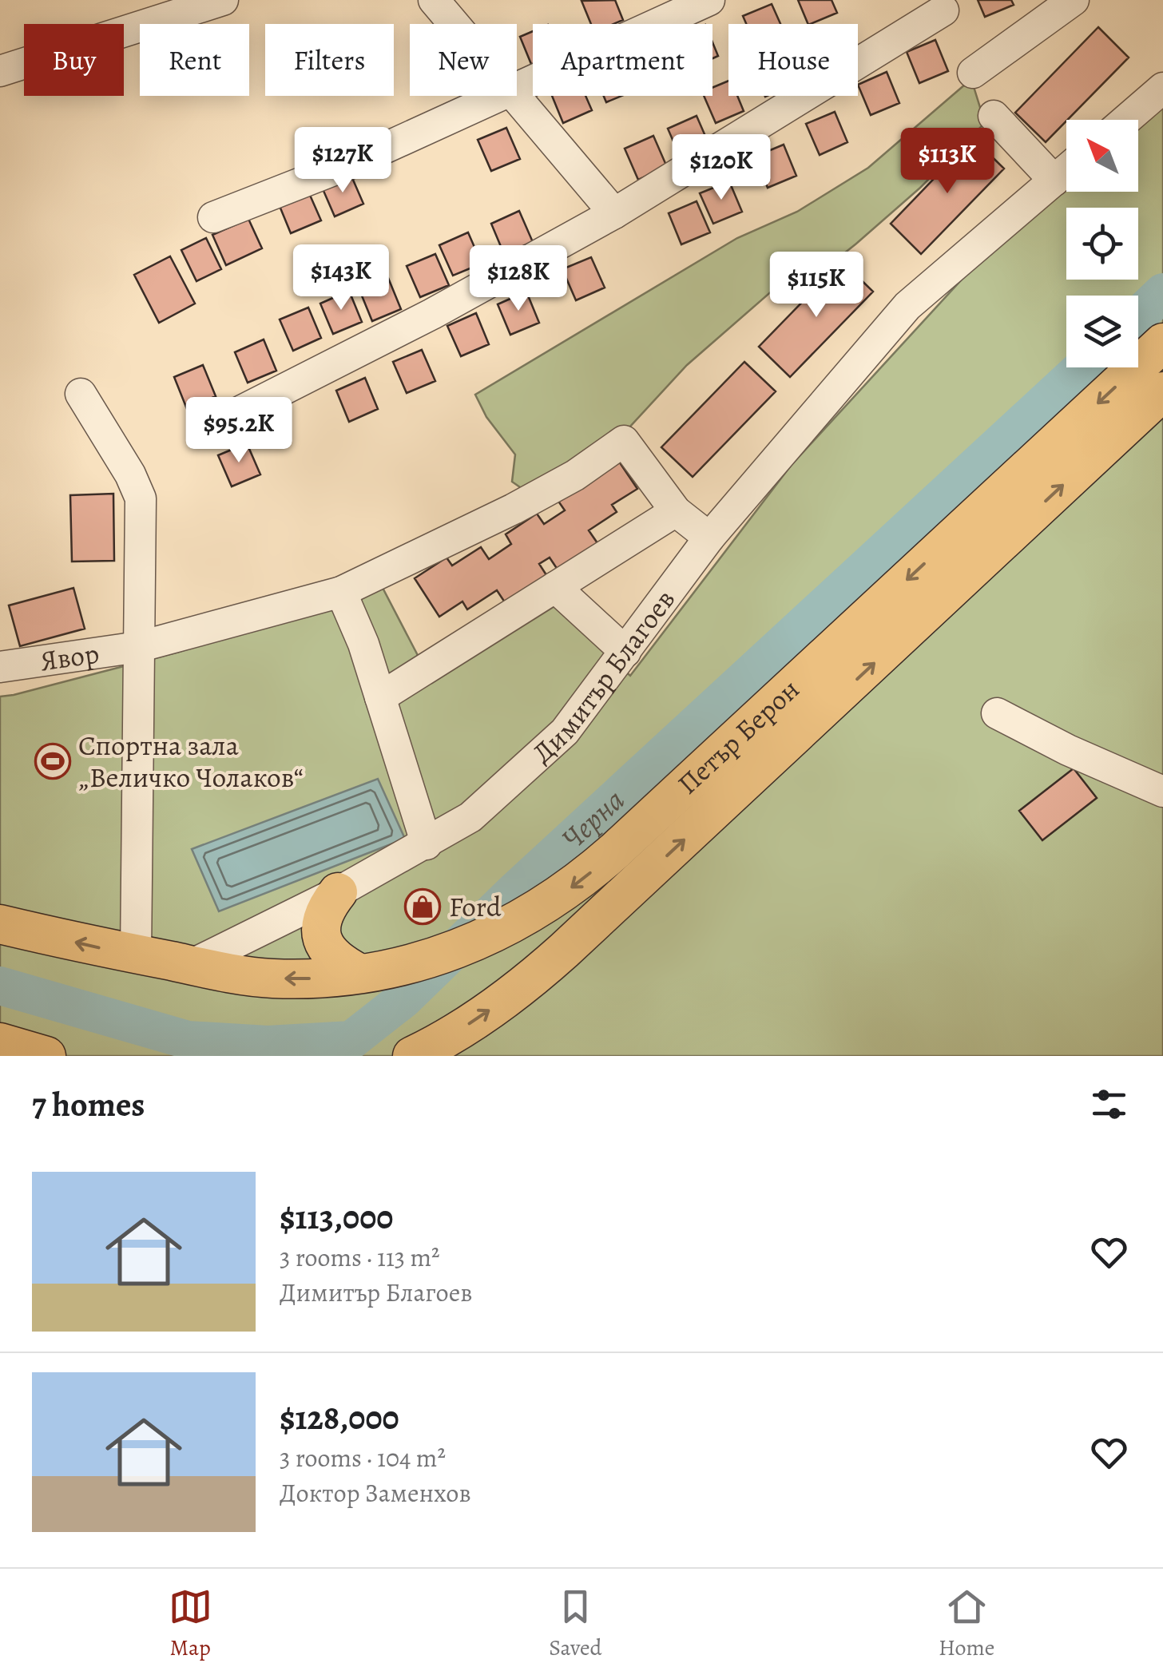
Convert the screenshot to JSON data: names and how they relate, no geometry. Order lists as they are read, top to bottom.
{
  "streets": {
    "main road": ["Петър Берон"],
    "street": ["Явор", "Димитър Благоев"]
  },
  "crossings": [
    ["Димитър Благоев", "Петър Берон"]
  ],
  "water": ["Черна"],
  "places": {
    "sports": ["Спортна зала „Величко Чолаков“"],
    "shop": ["Ford"]
  },
  "north": "top left",
  "page": {
    "chip": [
      "Buy",
      "Rent",
      "Filters",
      "New",
      "Apartment",
      "House"
    ],
    "price": [
      "$127K",
      "$113K",
      "$120K",
      "$143K",
      "$128K",
      "$115K",
      "$95.2K"
    ],
    "heading": "7 homes",
    "list": [
      {
        "name": "$113,000",
        "note": "3 rooms · 113 m² · Димитър Благоев"
      },
      {
        "name": "$128,000",
        "note": "3 rooms · 104 m² · Доктор Заменхов"
      }
    ],
    "tabs": ["Map", "Saved", "Home"]
  }
}
